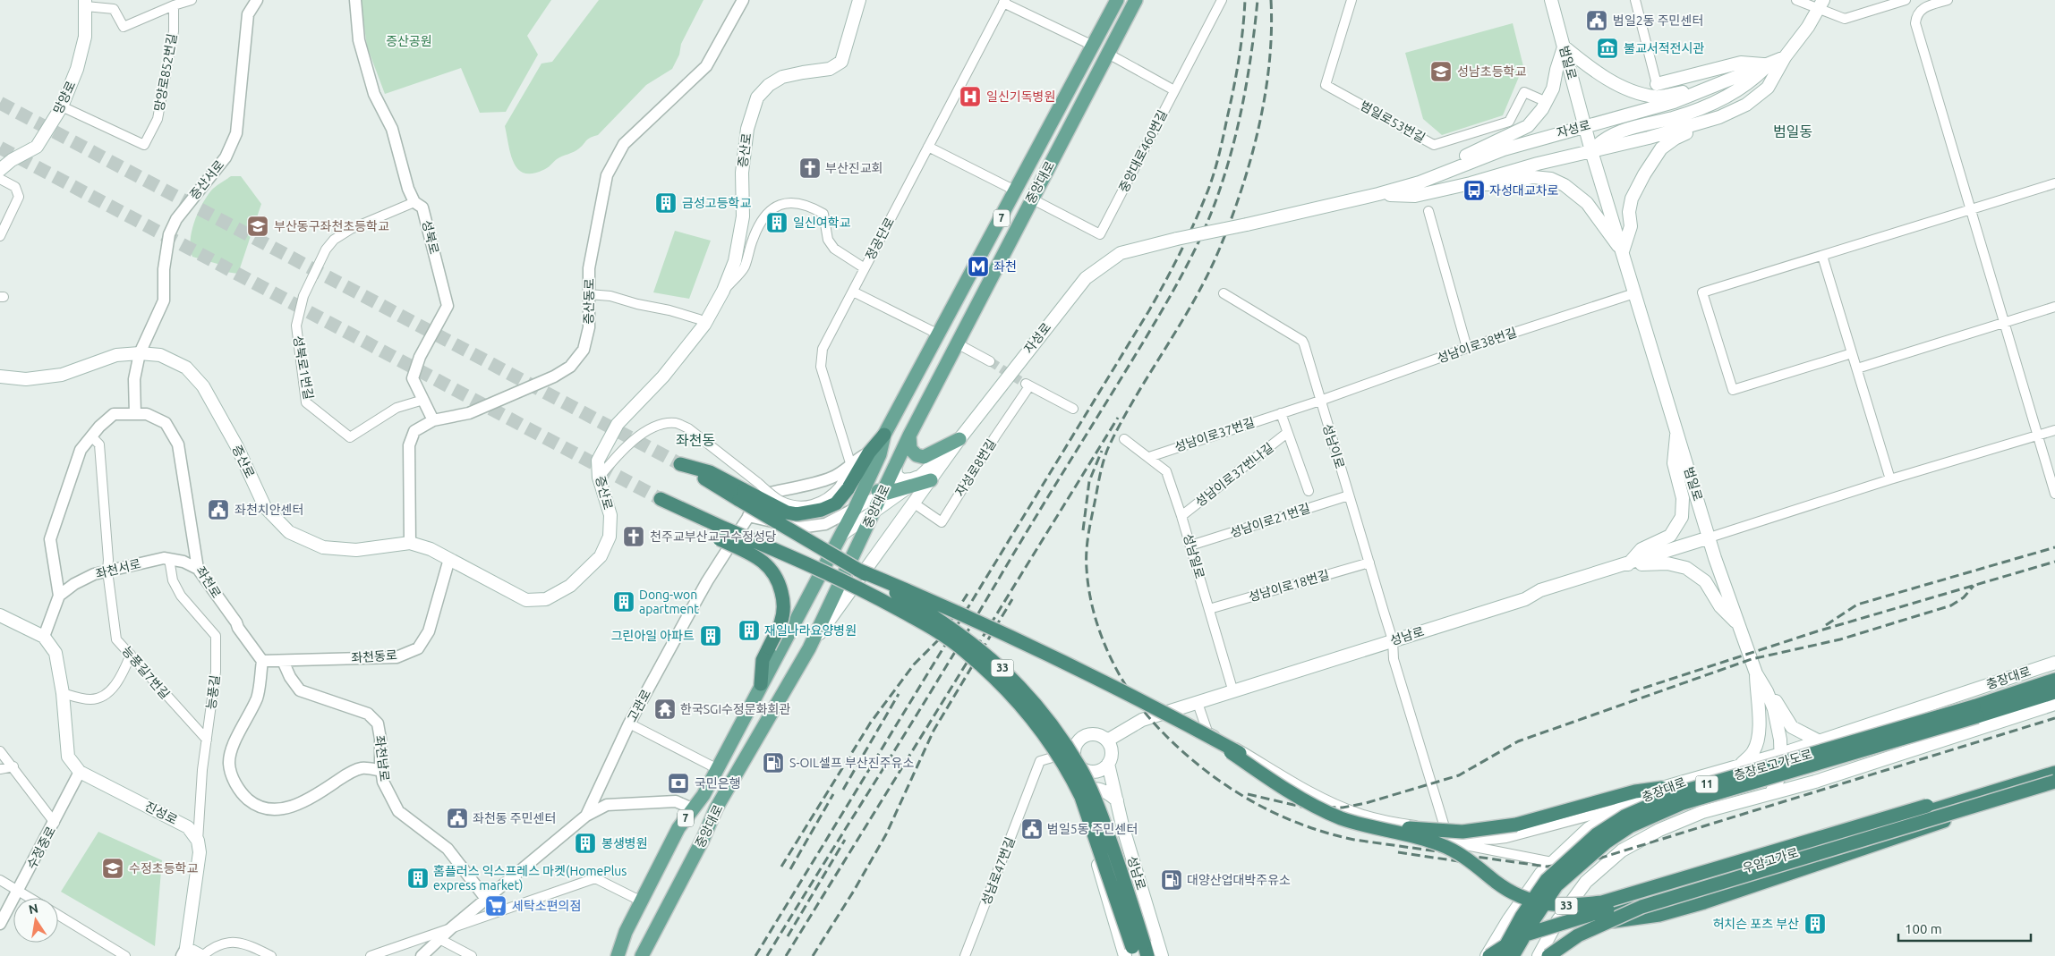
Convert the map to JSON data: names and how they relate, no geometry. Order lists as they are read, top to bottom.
{
  "streets": {
    "highway": [
      "33",
      "충장로고가도로",
      "11",
      "우암고가로"
    ],
    "main road": [
      "범일로",
      "망양로",
      "자성로",
      "증산로",
      "중앙대로",
      "7",
      "성남로",
      "충장대로",
      "진성로"
    ],
    "street": [
      "망양로852번길",
      "범일로53번길",
      "중앙대로460번길",
      "증산서로",
      "성북로",
      "정공단로",
      "증산동로",
      "성남이로38번길",
      "성북로1번길",
      "성남이로37번길",
      "성남이로",
      "자성로8번길",
      "성남이로37번나길",
      "성남이로21번길",
      "성남일로",
      "좌천서로",
      "좌천로",
      "성남이로18번길",
      "좌천동로",
      "능풍길7번길",
      "능풍길",
      "고관로",
      "좌천남로",
      "수정중로",
      "성남로47번길"
    ]
  },
  "crossings": [
    ["범일로", "자성로"],
    ["범일로", "성남이로38번길"],
    ["범일로", "성남로"],
    ["망양로852번길", "망양로"],
    ["자성로", "중앙대로"],
    ["자성로", "자성로8번길"],
    ["증산로", "증산서로"],
    ["증산로", "증산동로"],
    ["증산로", "좌천동로"],
    ["중앙대로460번길", "중앙대로"],
    ["중앙대로", "정공단로"],
    ["중앙대로", "고관로"],
    ["성북로", "증산동로"],
    ["성북로", "성북로1번길"],
    ["정공단로", "고관로"],
    ["성남이로38번길", "성남이로37번길"],
    ["성남이로38번길", "성남이로"],
    ["성남이로37번길", "성남이로"],
    ["성남이로37번길", "성남일로"],
    ["성남이로", "성남이로21번길"],
    ["성남이로", "성남이로18번길"],
    ["성남이로", "성남로"],
    ["성남이로37번나길", "성남일로"],
    ["성남이로21번길", "성남일로"],
    ["성남일로", "성남이로18번길"],
    ["성남일로", "성남로"],
    ["좌천서로", "좌천로"],
    ["좌천서로", "능풍길7번길"],
    ["좌천서로", "능풍길"],
    ["좌천로", "좌천동로"],
    ["좌천로", "능풍길7번길"],
    ["성남로", "성남로47번길"],
    ["좌천동로", "좌천남로"],
    ["33", "우암고가로"],
    ["능풍길7번길", "능풍길"],
    ["충장대로", "우암고가로"],
    ["능풍길", "진성로"],
    ["고관로", "좌천남로"],
    ["진성로", "수정중로"]
  ],
  "districts": ["범일동", "좌천동"],
  "parks": ["증산공원"],
  "places": {
    "public building": [
      "범일2동 주민센터",
      "좌천치안센터",
      "좌천동 주민센터",
      "범일5동 주민센터"
    ],
    "museum": ["불교서적전시관"],
    "school or university": ["성남초등학교", "부산동구좌천초등학교", "수정초등학교"],
    "hospital": ["일신기독병원"],
    "church": ["부산진교회", "천주교부산교구수정성당"],
    "bus stop": ["자성대교차로"],
    "building": [
      "금성고등학교",
      "일신여학교",
      "Dong-won apartment",
      "재일나라요양병원",
      "그린아일 아파트",
      "봉생병원",
      "홈플러스 익스프레스 마켓(HomePlus express market)",
      "허치슨 포츠 부산"
    ],
    "metro station": ["좌천"],
    "temple": ["한국SGI수정문화회관"],
    "fuel station": ["S-OIL셀프 부산진주유소", "대양산업대박주유소"],
    "bank": ["국민은행"],
    "supermarket": ["세탁소편의점"]
  },
  "scale_bar": "100 m",
  "north": "top"
}
